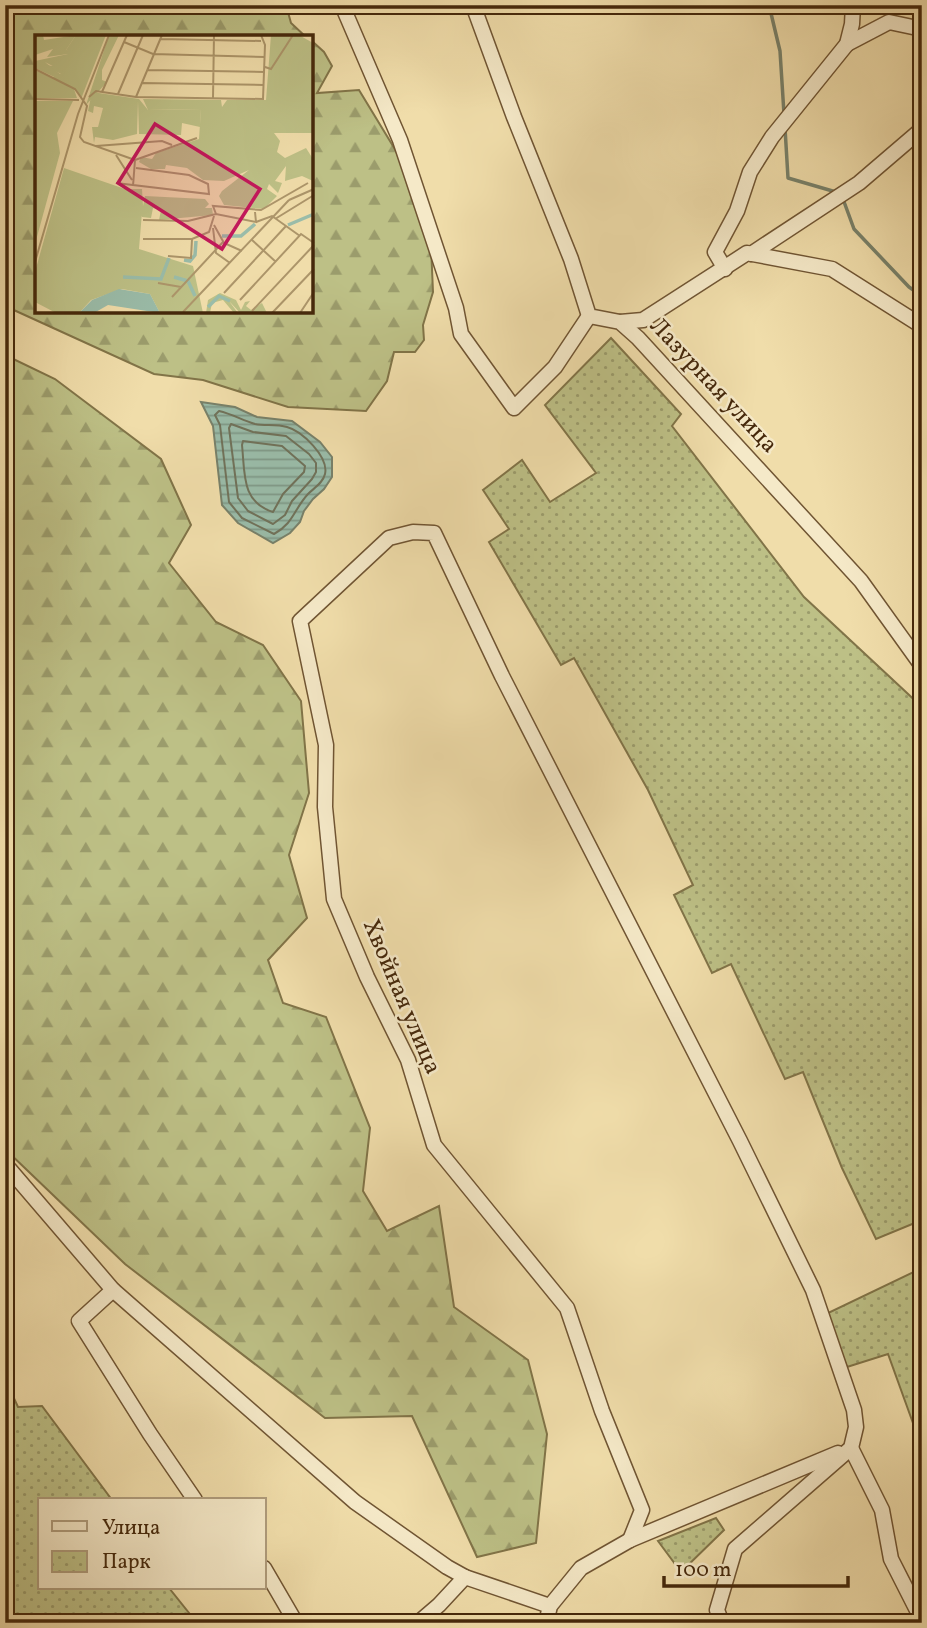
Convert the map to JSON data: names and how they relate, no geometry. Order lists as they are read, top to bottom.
{
  "streets": {
    "street": ["Лазурная улица", "Хвойная улица"]
  },
  "legend": ["Улица", "Парк"],
  "scale_bar": "100 m"
}
